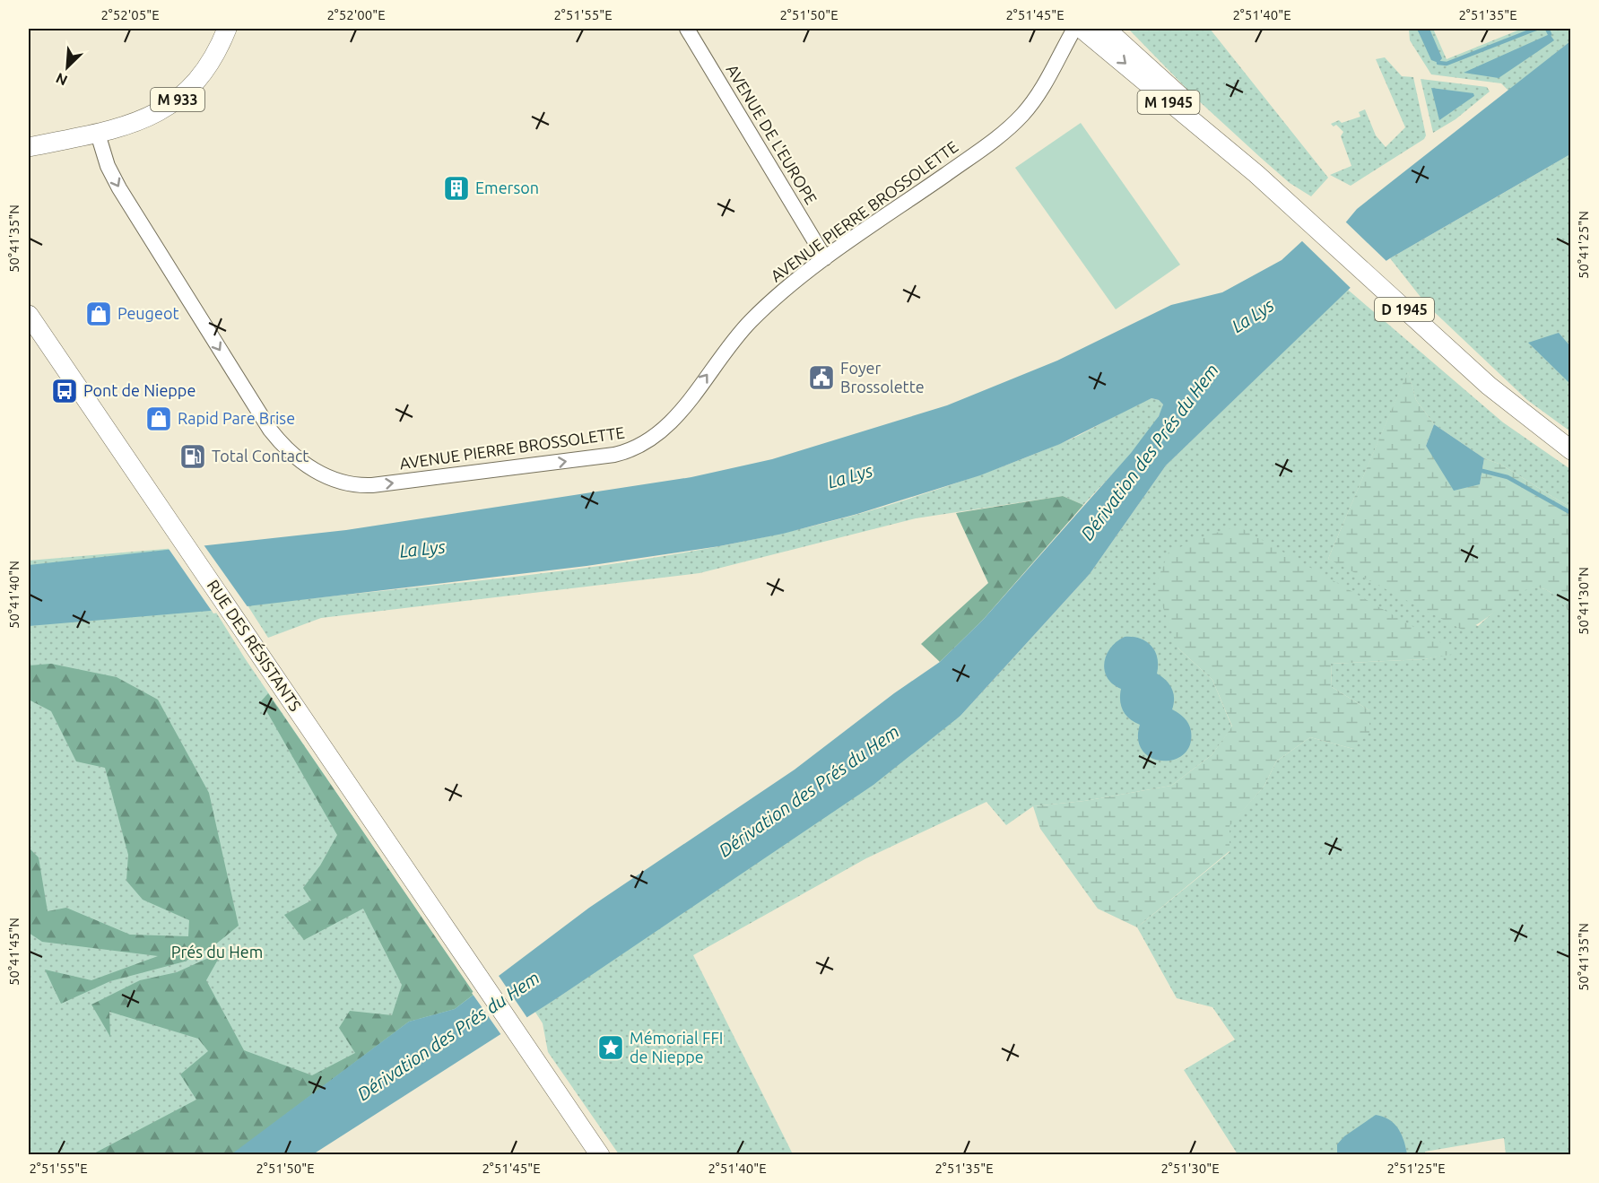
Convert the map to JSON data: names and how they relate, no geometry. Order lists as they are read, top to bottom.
{
  "streets": {
    "main road": [
      "M 933",
      "M 1945",
      "D 1945",
      "RUE DES RÉSISTANTS"
    ],
    "street": ["AVENUE DE L'EUROPE", "AVENUE PIERRE BROSSOLETTE"]
  },
  "crossings": [
    ["M 933", "AVENUE PIERRE BROSSOLETTE"],
    ["M 1945", "D 1945"],
    ["AVENUE DE L'EUROPE", "AVENUE PIERRE BROSSOLETTE"]
  ],
  "water": ["La Lys", "Dérivation des Prés du Hem"],
  "parks": ["Prés du Hem"],
  "places": {
    "building": ["Emerson"],
    "shop": ["Peugeot", "Rapid Pare Brise"],
    "public building": ["Foyer Brossolette"],
    "bus stop": ["Pont de Nieppe"],
    "fuel station": ["Total Contact"],
    "place": ["Mémorial FFI de Nieppe"]
  },
  "north": "bottom left",
  "coordinates": [
    "2°52'05\"E",
    "2°52'00\"E",
    "2°51'55\"E",
    "2°51'50\"E",
    "2°51'45\"E",
    "2°51'40\"E",
    "2°51'35\"E",
    "50°41'35\"N",
    "50°41'25\"N",
    "50°41'40\"N",
    "50°41'30\"N",
    "50°41'45\"N",
    "2°51'30\"E",
    "2°51'25\"E"
  ]
}
